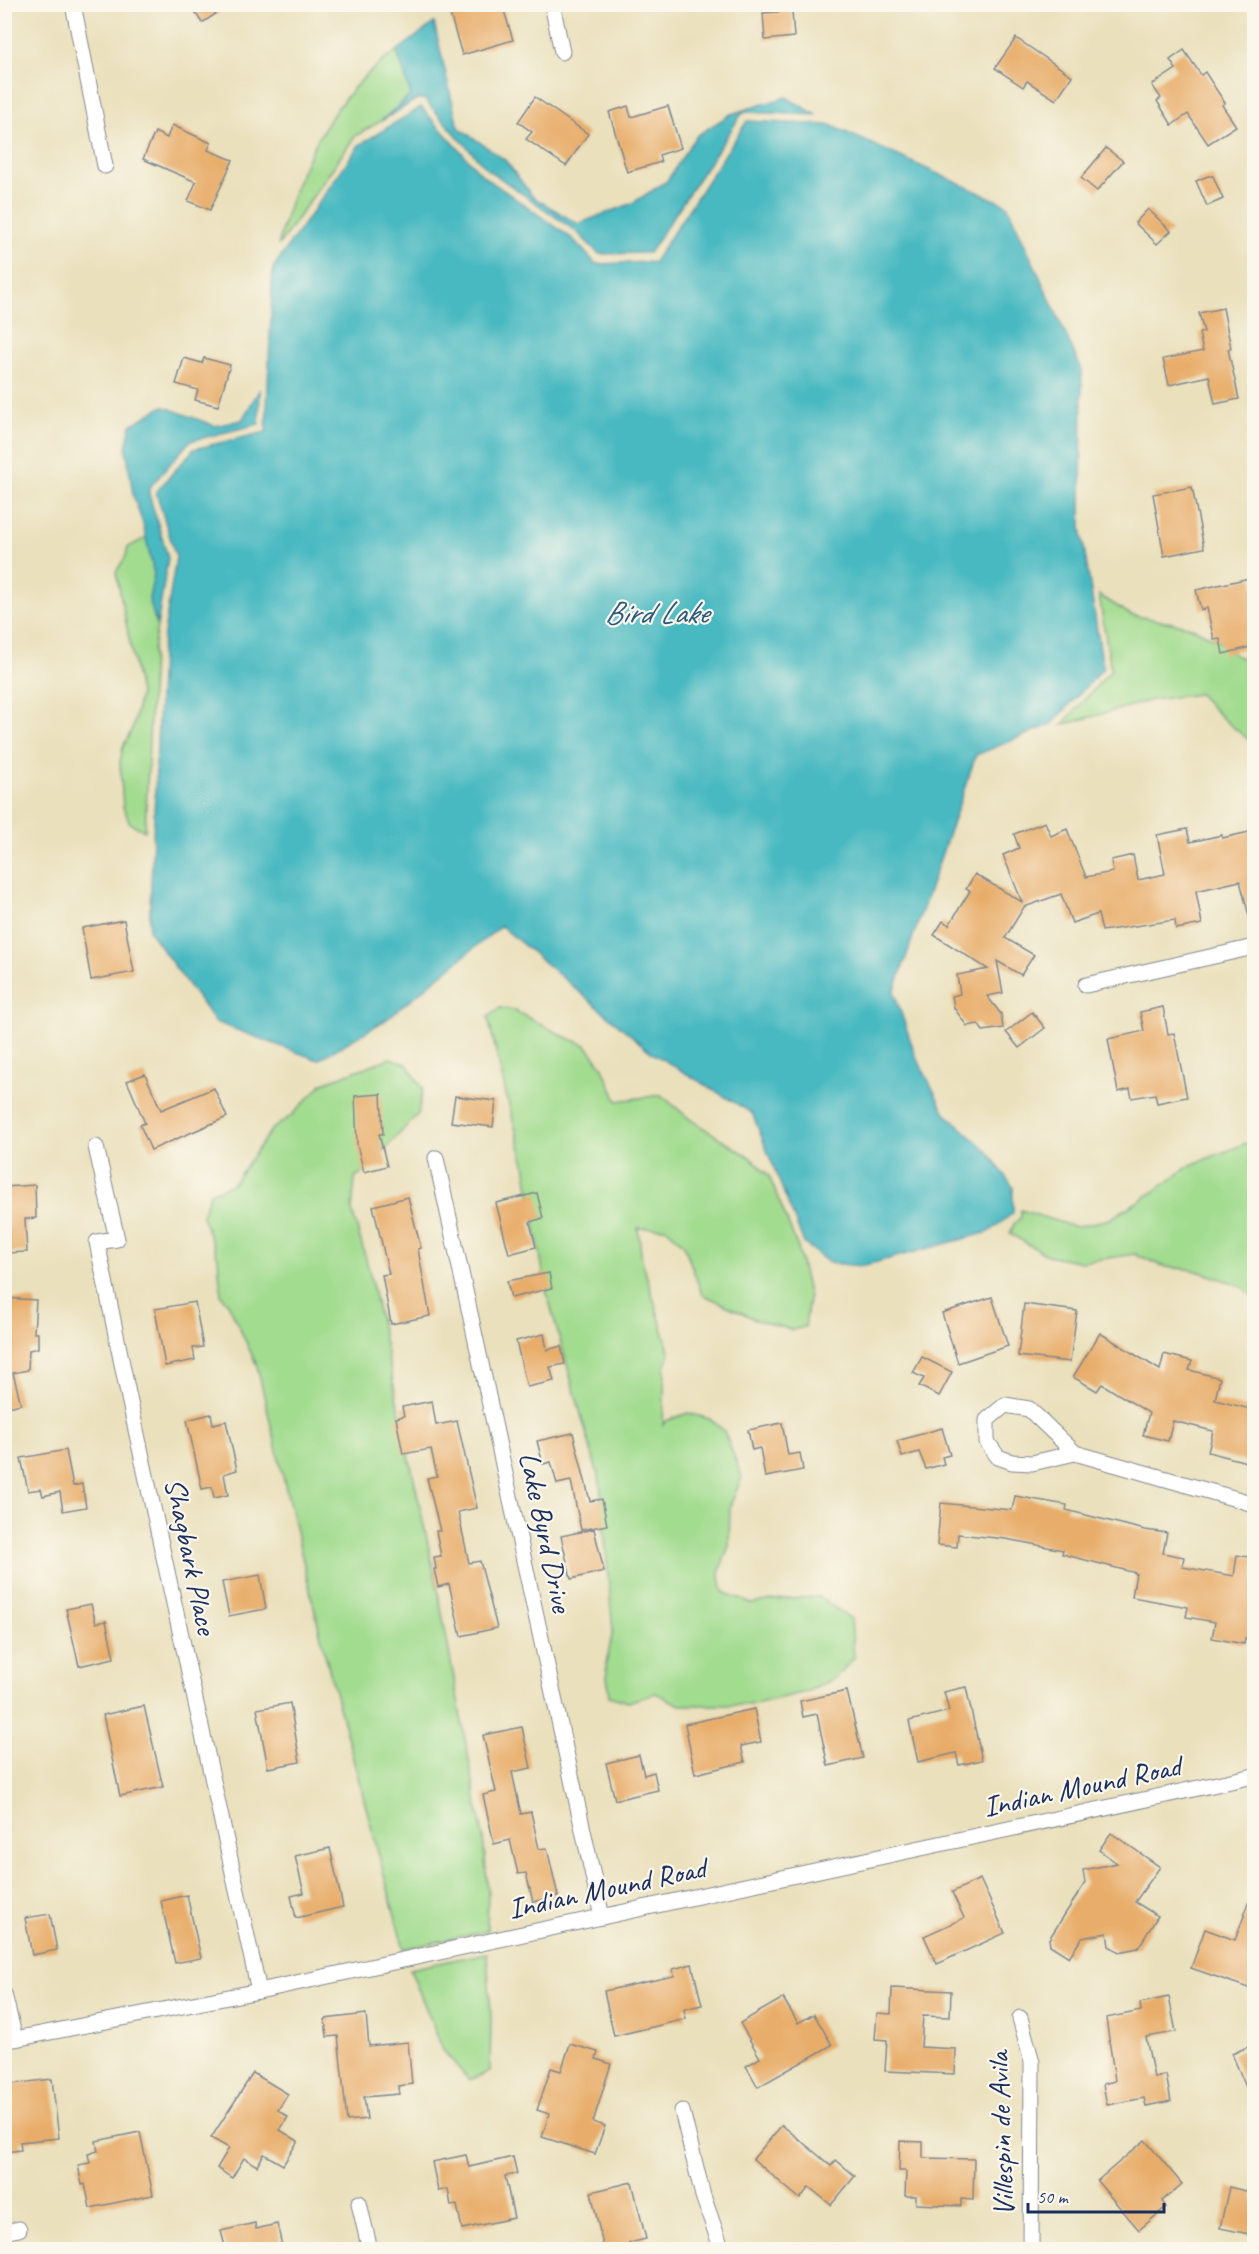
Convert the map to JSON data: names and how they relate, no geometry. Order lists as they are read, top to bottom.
{
  "streets": {
    "street": [
      "Lake Byrd Drive",
      "Shagbark Place",
      "Indian Mound Road",
      "Villespin de Avila"
    ]
  },
  "crossings": [
    ["Lake Byrd Drive", "Indian Mound Road"],
    ["Shagbark Place", "Indian Mound Road"]
  ],
  "water": ["Bird Lake"],
  "scale_bar": "50 m"
}
